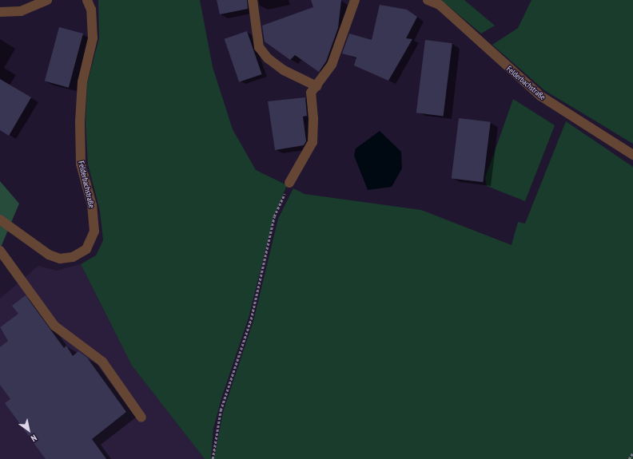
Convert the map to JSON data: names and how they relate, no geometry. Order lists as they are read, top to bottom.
{
  "streets": {
    "street": ["Felderbachstraße"]
  },
  "north": "bottom right"
}
